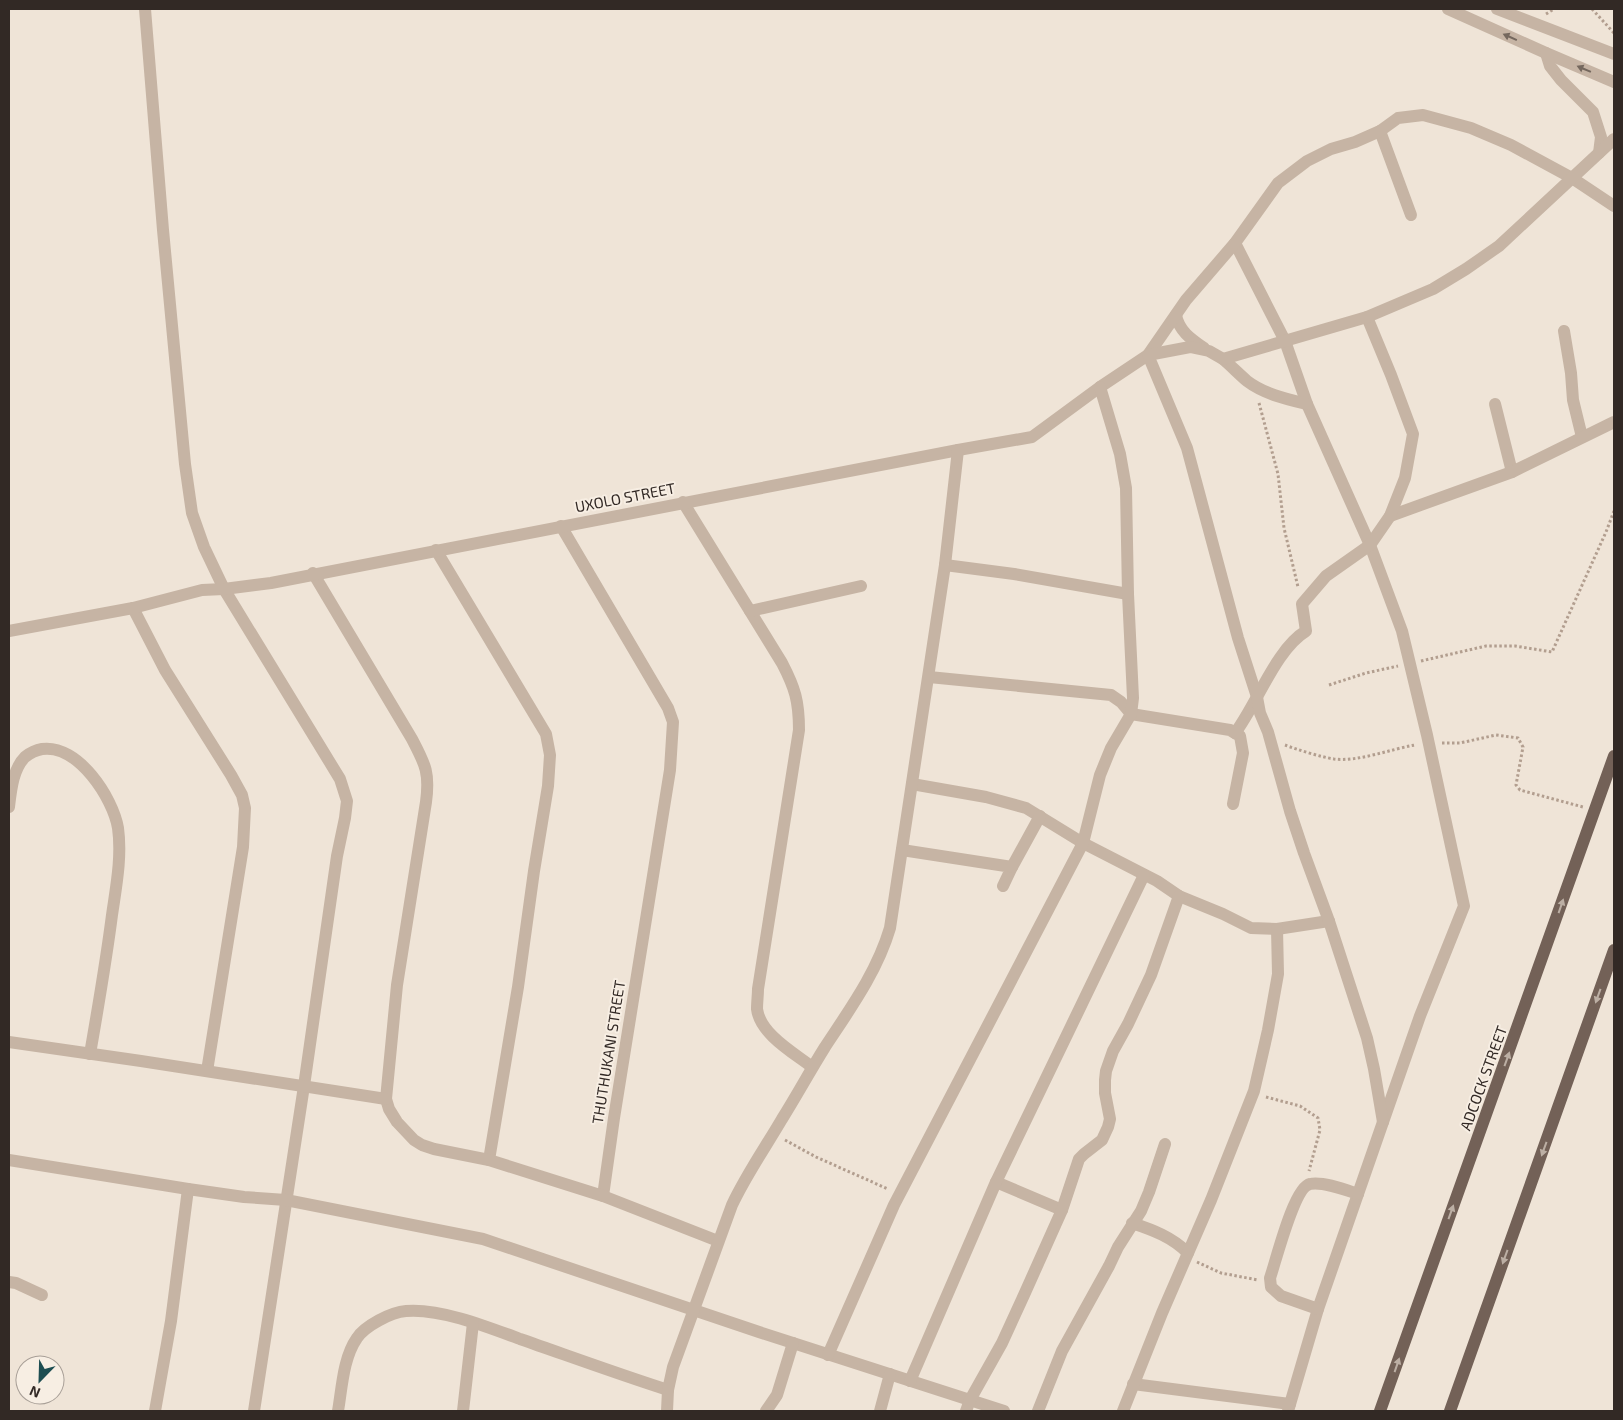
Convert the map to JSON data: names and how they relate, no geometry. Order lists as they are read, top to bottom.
{
  "streets": {
    "main road": ["ADCOCK STREET"],
    "street": ["UXOLO STREET", "THUTHUKANI STREET"]
  },
  "crossings": [
    ["UXOLO STREET", "THUTHUKANI STREET"]
  ],
  "north": "bottom left"
}
